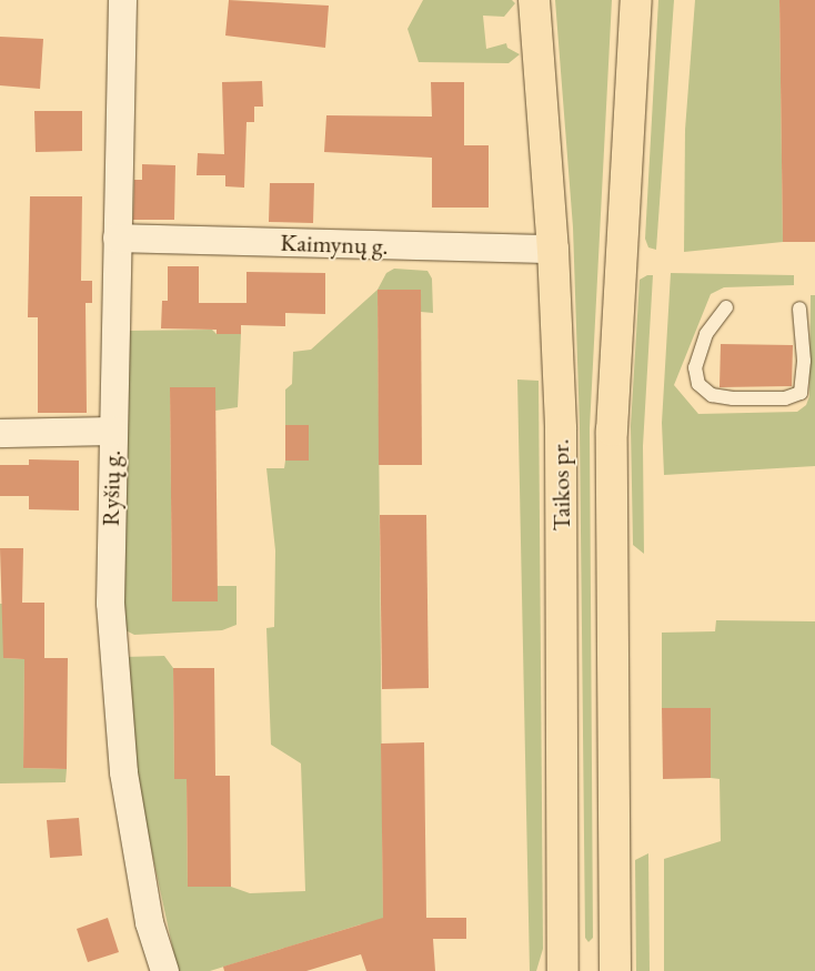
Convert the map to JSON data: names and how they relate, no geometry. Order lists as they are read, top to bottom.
{
  "streets": {
    "main road": ["Taikos pr."],
    "street": ["Kaimynų g.", "Ryšių g."]
  },
  "crossings": [
    ["Kaimynų g.", "Taikos pr."],
    ["Kaimynų g.", "Ryšių g."]
  ]
}
